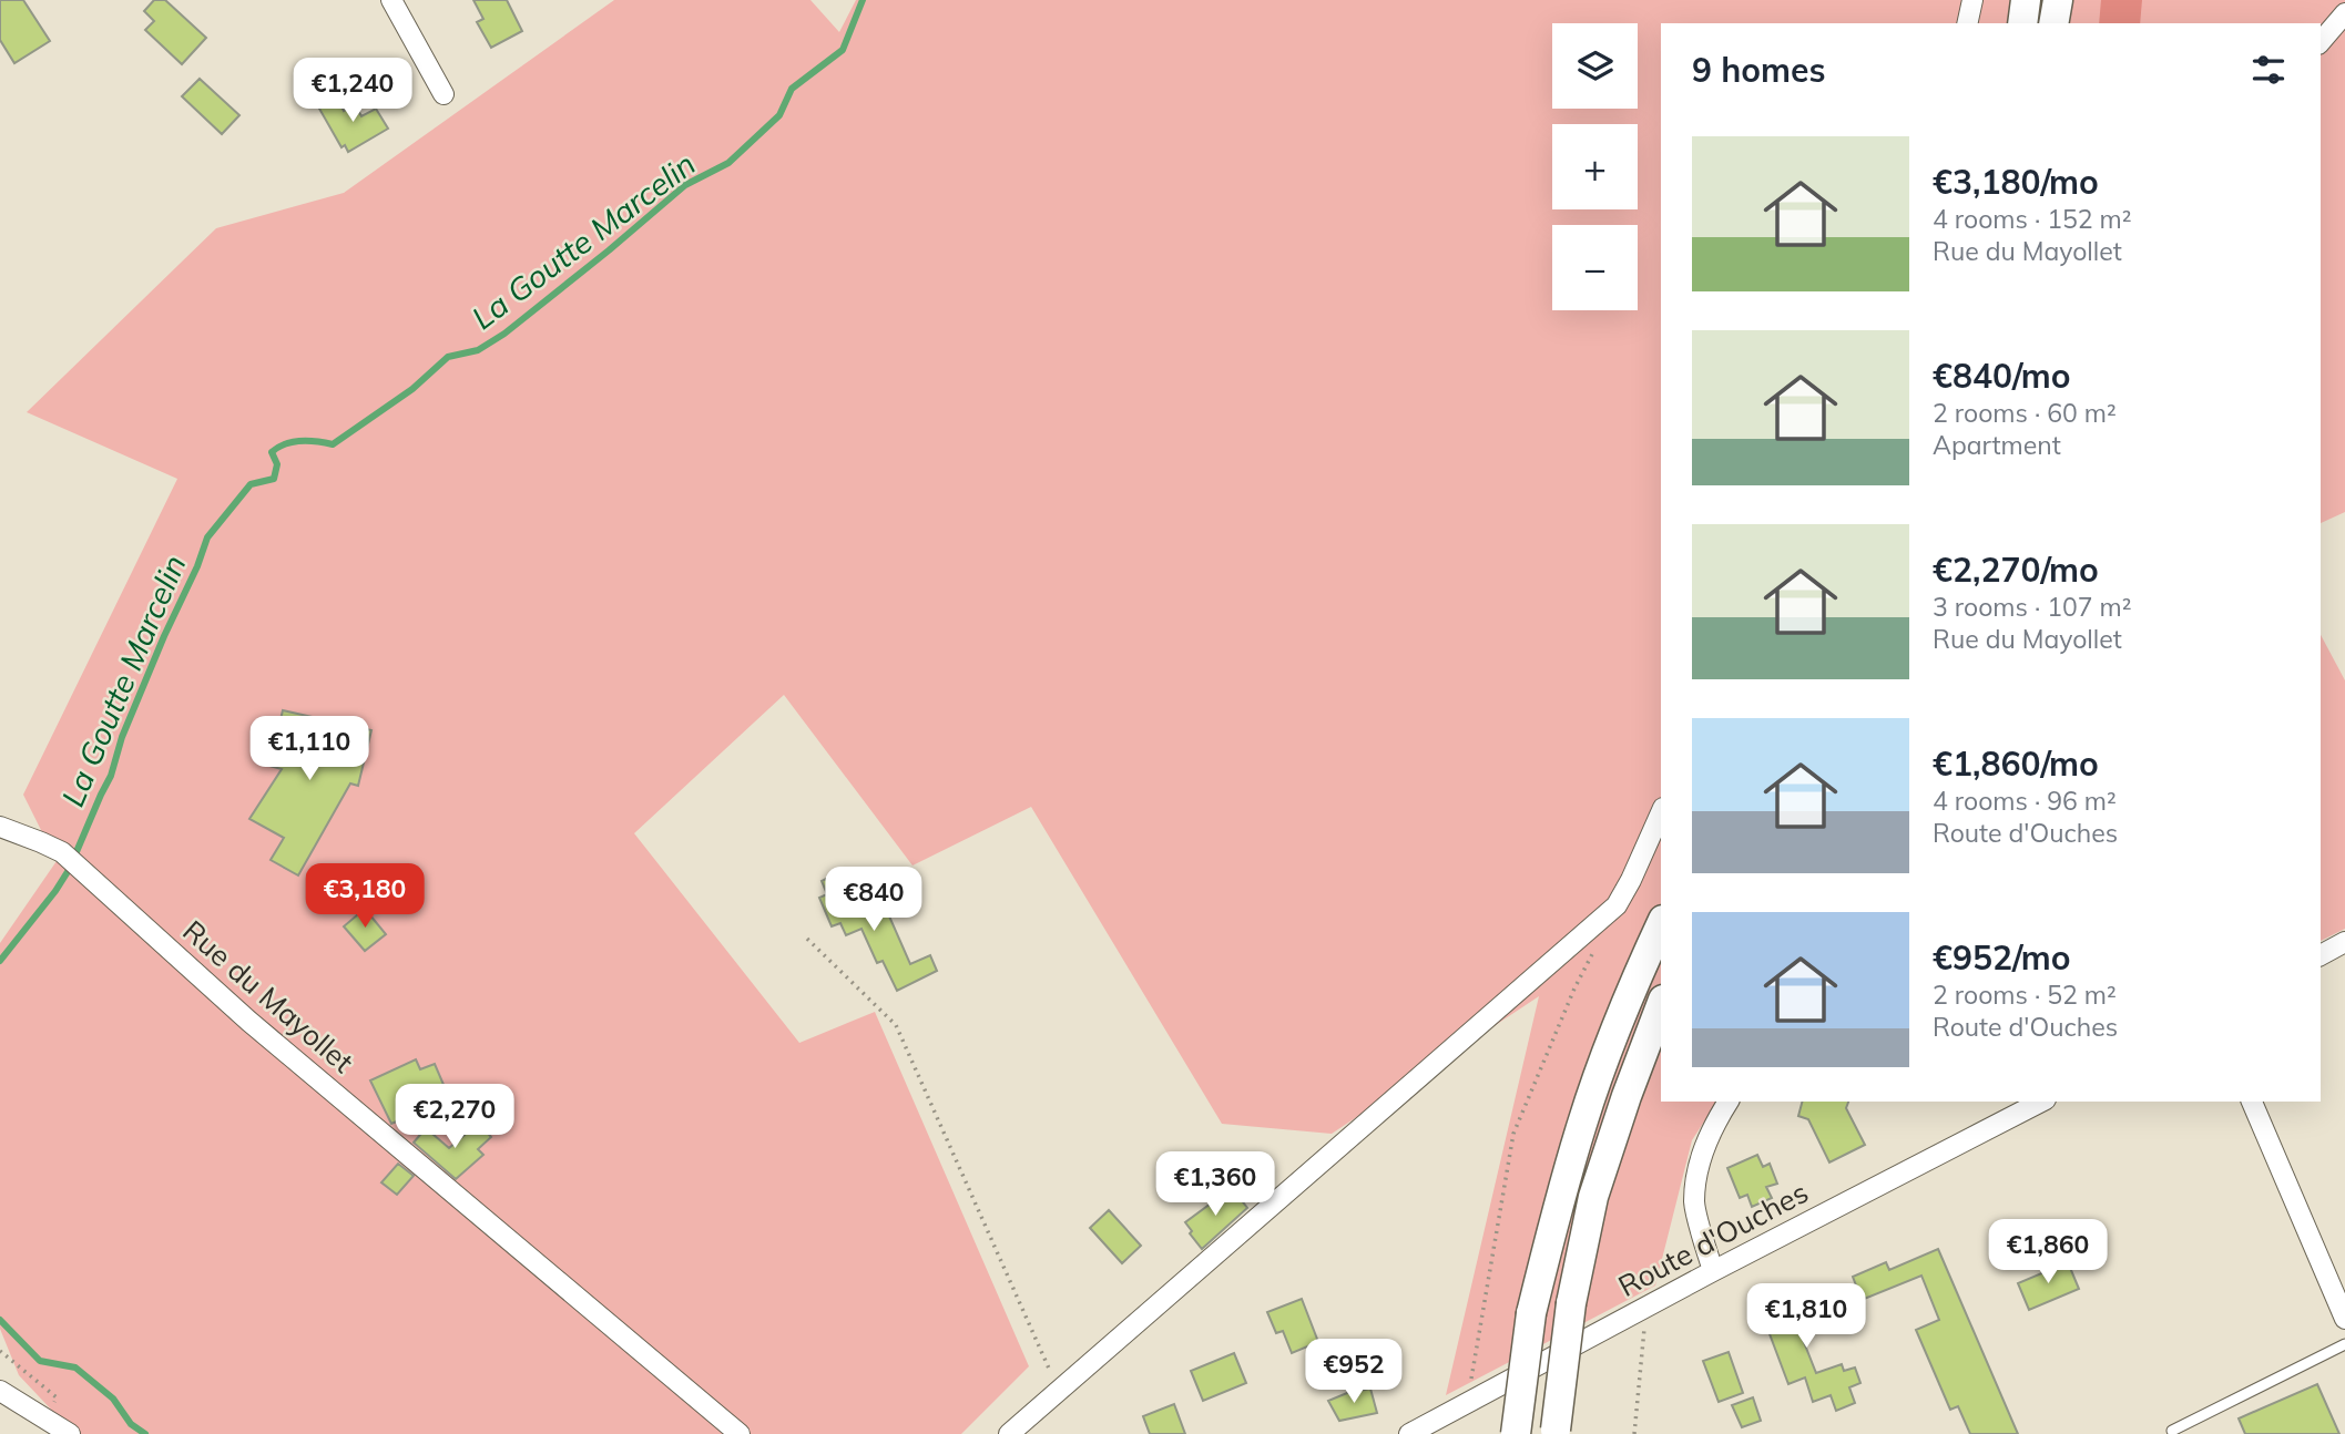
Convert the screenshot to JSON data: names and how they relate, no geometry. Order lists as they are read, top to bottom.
{
  "streets": {
    "street": ["Rue du Mayollet", "Route d'Ouches"]
  },
  "water": ["La Goutte Marcelin"],
  "page": {
    "map_buttons": ["+", "−"],
    "heading": "9 homes",
    "price": [
      "€1,240",
      "€1,110",
      "€3,180",
      "€840",
      "€2,270",
      "€1,360",
      "€1,860",
      "€1,810",
      "€952"
    ],
    "list": [
      {
        "name": "€3,180/mo",
        "note": "4 rooms · 152 m² · Rue du Mayollet"
      },
      {
        "name": "€840/mo",
        "note": "2 rooms · 60 m² · Apartment"
      },
      {
        "name": "€2,270/mo",
        "note": "3 rooms · 107 m² · Rue du Mayollet"
      },
      {
        "name": "€1,860/mo",
        "note": "4 rooms · 96 m² · Route d'Ouches"
      },
      {
        "name": "€952/mo",
        "note": "2 rooms · 52 m² · Route d'Ouches"
      }
    ]
  }
}
